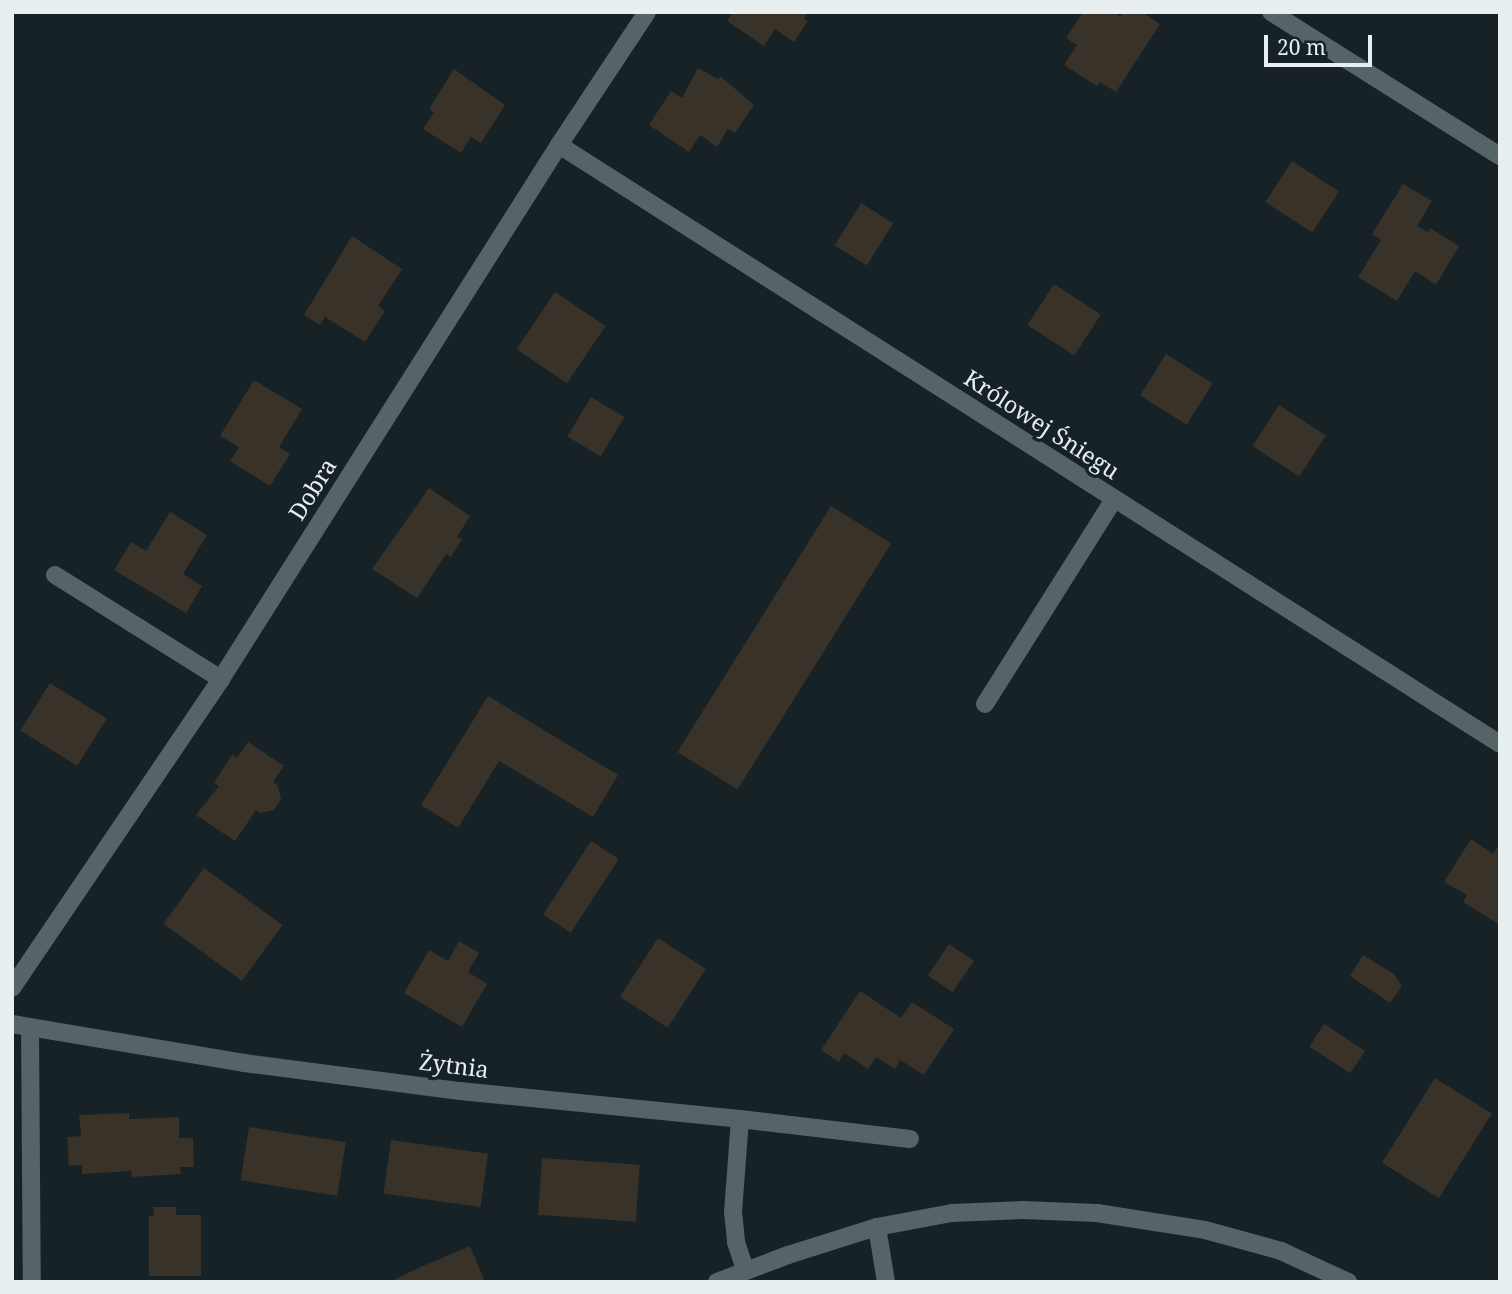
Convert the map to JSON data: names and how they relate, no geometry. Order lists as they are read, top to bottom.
{
  "streets": {
    "street": ["Królowej Śniegu", "Dobra", "Żytnia"]
  },
  "crossings": [
    ["Królowej Śniegu", "Dobra"]
  ],
  "scale_bar": "20 m"
}
